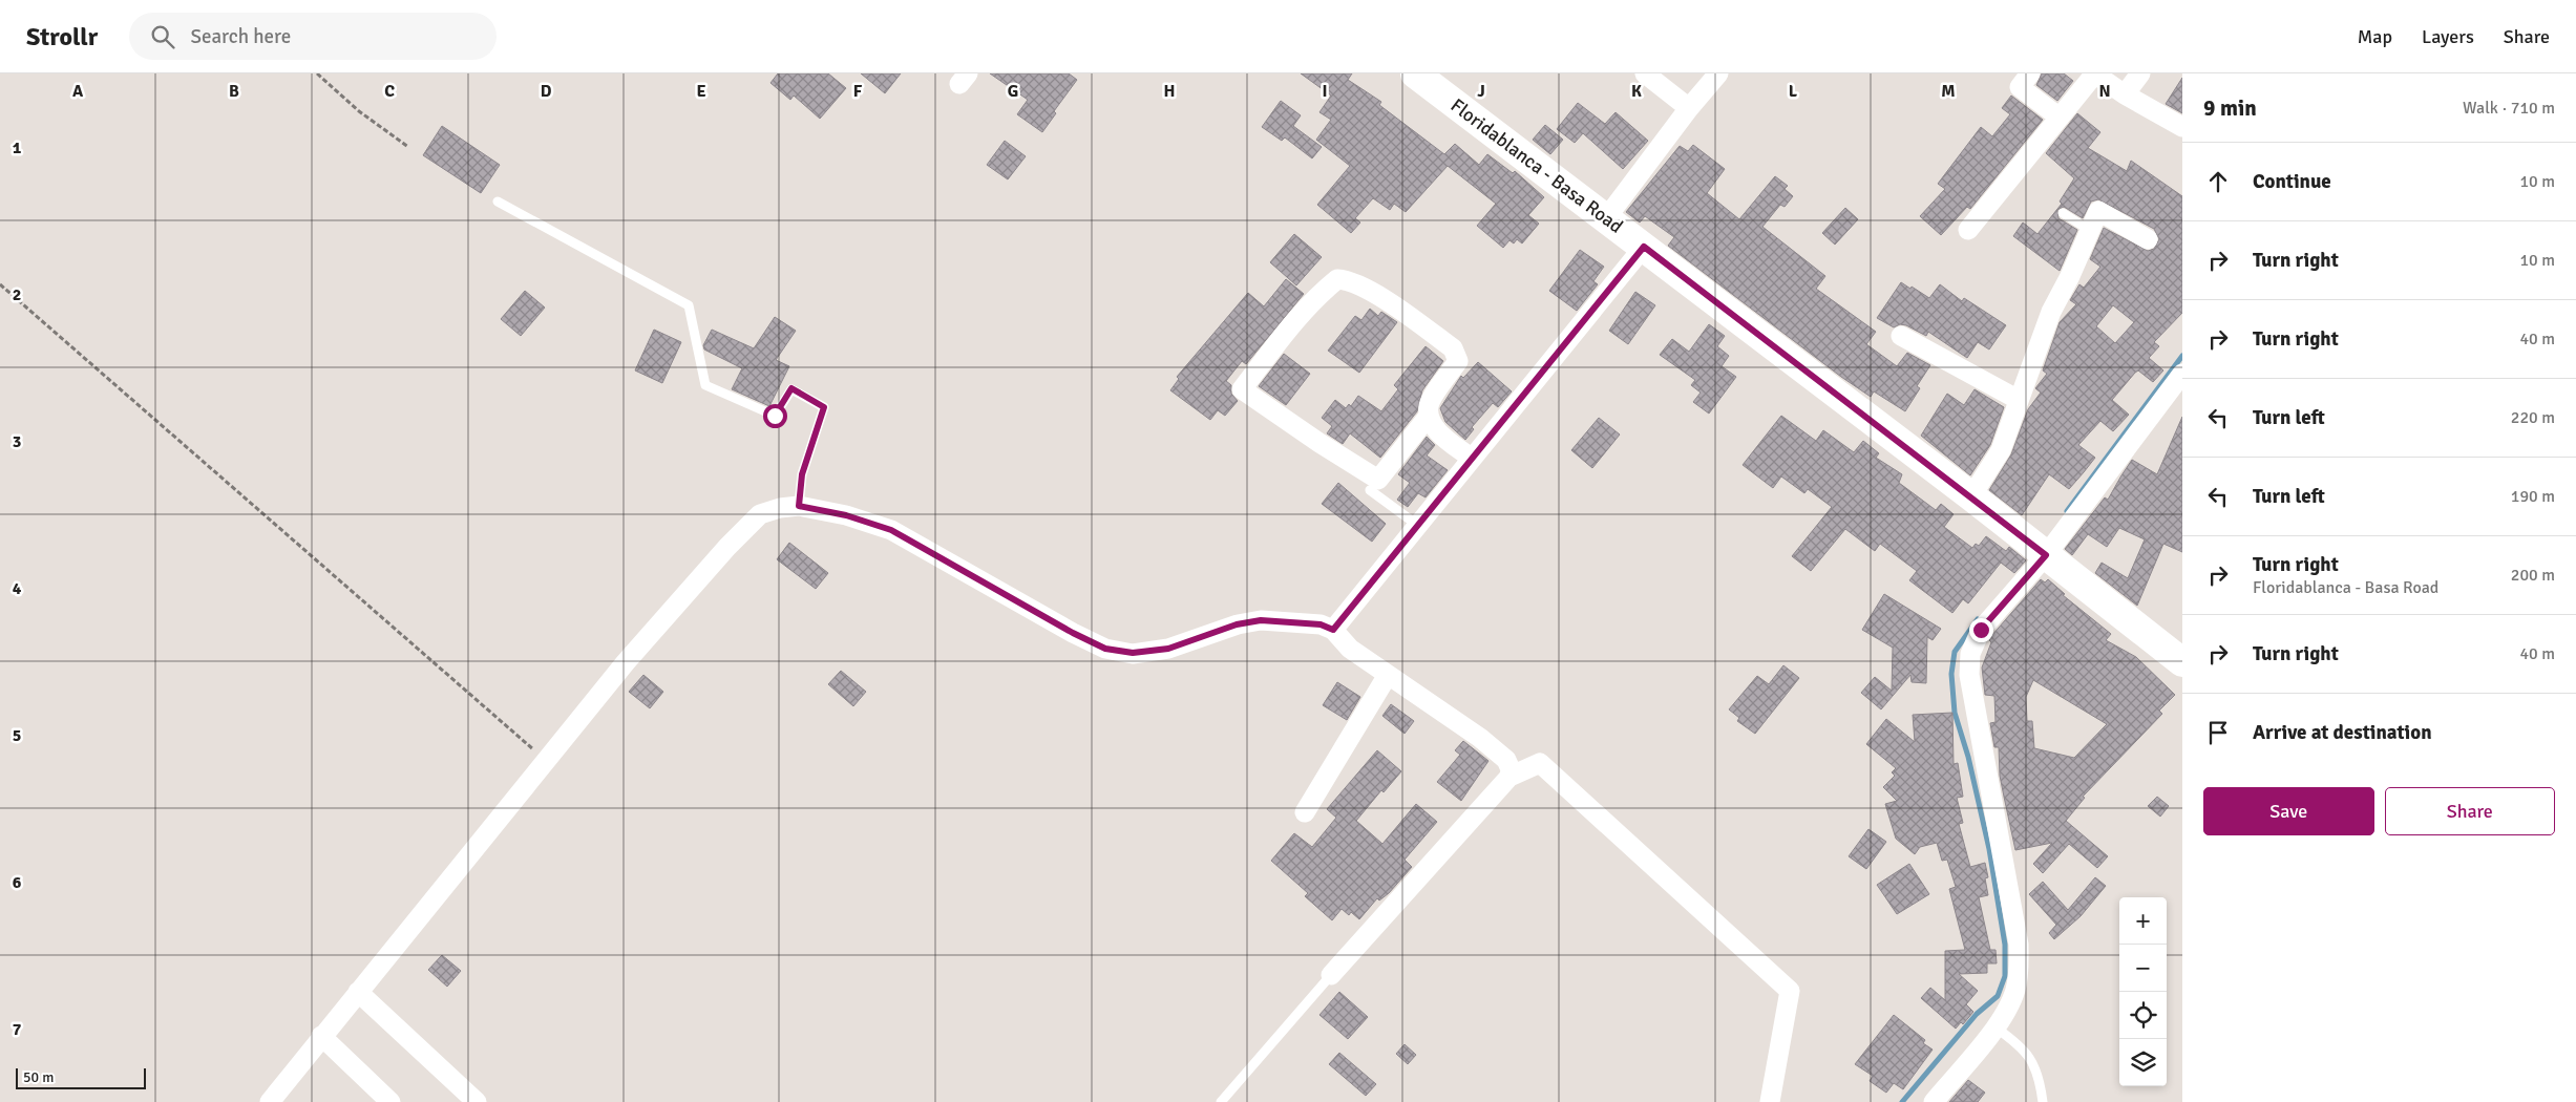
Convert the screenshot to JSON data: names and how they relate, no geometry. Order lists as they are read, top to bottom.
{
  "streets": {
    "main road": ["Floridablanca - Basa Road"]
  },
  "scale_bar": "50 m",
  "page": {
    "header": "Strollr",
    "search": "Search here",
    "nav": ["Map", "Layers", "Share"],
    "heading": ["9 min", "Walk · 710 m"],
    "list": [
      ["Continue", "10 m"],
      ["Turn right", "10 m"],
      ["Turn right", "40 m"],
      ["Turn left", "220 m"],
      ["Turn left", "190 m"],
      ["Turn right", "Floridablanca - Basa Road", "200 m"],
      ["Turn right", "40 m"],
      "Arrive at destination"
    ],
    "buttons": ["Save", "Share"],
    "map_buttons": ["+", "−"],
    "scale": "50 m"
  },
  "grid": {
    "columns": [
      "A",
      "B",
      "C",
      "D",
      "E",
      "F",
      "G",
      "H",
      "I",
      "J",
      "K",
      "L",
      "M",
      "N"
    ],
    "rows": [
      "1",
      "2",
      "3",
      "4",
      "5",
      "6",
      "7"
    ]
  }
}
